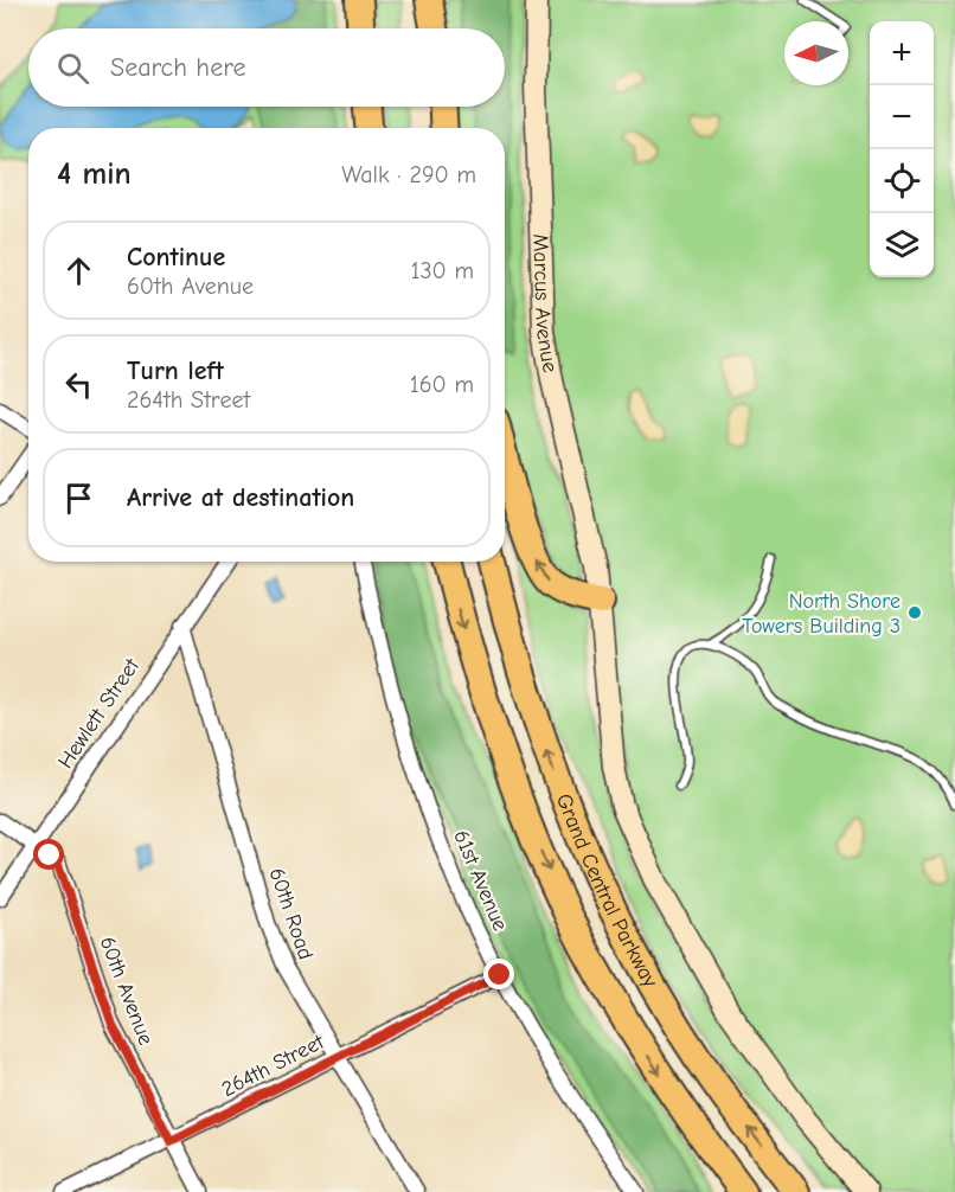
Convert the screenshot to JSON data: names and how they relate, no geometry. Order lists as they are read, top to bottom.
{
  "streets": {
    "highway": ["Grand Central Parkway"],
    "main road": ["Marcus Avenue"],
    "street": [
      "Hewlett Street",
      "61st Avenue",
      "60th Road",
      "60th Avenue",
      "264th Street"
    ]
  },
  "crossings": [
    ["Hewlett Street", "60th Road"],
    ["Hewlett Street", "60th Avenue"],
    ["61st Avenue", "264th Street"],
    ["60th Road", "264th Street"],
    ["60th Avenue", "264th Street"]
  ],
  "places": ["North Shore Towers Building 3"],
  "north": "left",
  "page": {
    "map_buttons": ["+", "−"],
    "search": "Search here",
    "heading": ["4 min", "Walk · 290 m"],
    "list": [
      ["Continue", "60th Avenue", "130 m"],
      ["Turn left", "264th Street", "160 m"],
      "Arrive at destination"
    ]
  }
}
